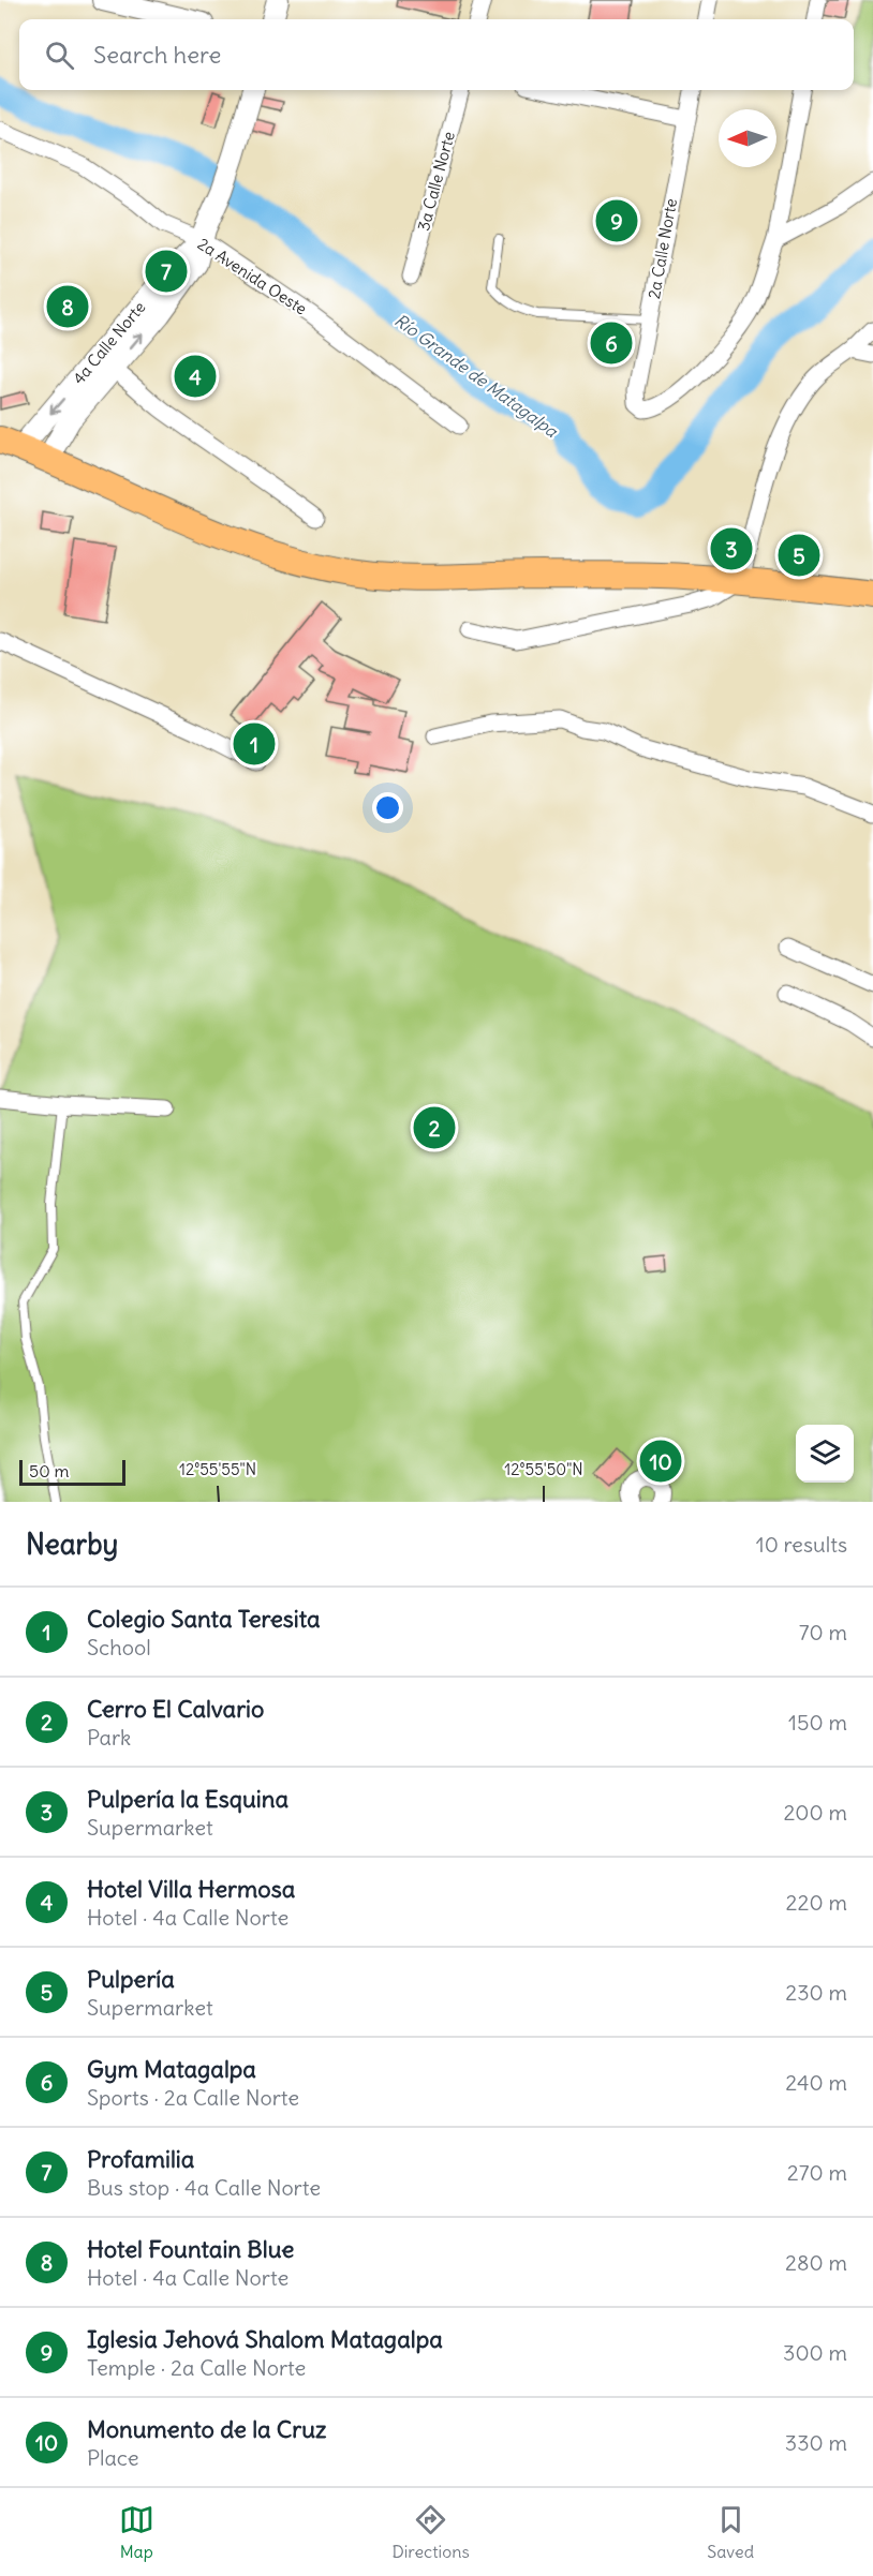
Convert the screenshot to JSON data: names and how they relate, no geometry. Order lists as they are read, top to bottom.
{
  "streets": {
    "street": [
      "3a Calle Norte",
      "2a Calle Norte",
      "2a Avenida Oeste",
      "4a Calle Norte"
    ]
  },
  "crossings": [
    ["2a Avenida Oeste", "4a Calle Norte"]
  ],
  "water": ["Río Grande de Matagalpa"],
  "scale_bar": "50 m",
  "north": "left",
  "page": {
    "search": "Search here",
    "pins": [
      "9",
      "7",
      "8",
      "6",
      "4",
      "3",
      "5",
      "1",
      "2",
      "10"
    ],
    "scale": "50 m",
    "heading": ["Nearby", "10 results"],
    "list": [
      {
        "mark": "1",
        "name": "Colegio Santa Teresita",
        "note": "School",
        "value": "70 m"
      },
      {
        "mark": "2",
        "name": "Cerro El Calvario",
        "note": "Park",
        "value": "150 m"
      },
      {
        "mark": "3",
        "name": "Pulpería la Esquina",
        "note": "Supermarket",
        "value": "200 m"
      },
      {
        "mark": "4",
        "name": "Hotel Villa Hermosa",
        "note": "Hotel · 4a Calle Norte",
        "value": "220 m"
      },
      {
        "mark": "5",
        "name": "Pulpería",
        "note": "Supermarket",
        "value": "230 m"
      },
      {
        "mark": "6",
        "name": "Gym Matagalpa",
        "note": "Sports · 2a Calle Norte",
        "value": "240 m"
      },
      {
        "mark": "7",
        "name": "Profamilia",
        "note": "Bus stop · 4a Calle Norte",
        "value": "270 m"
      },
      {
        "mark": "8",
        "name": "Hotel Fountain Blue",
        "note": "Hotel · 4a Calle Norte",
        "value": "280 m"
      },
      {
        "mark": "9",
        "name": "Iglesia Jehová Shalom Matagalpa",
        "note": "Temple · 2a Calle Norte",
        "value": "300 m"
      },
      {
        "mark": "10",
        "name": "Monumento de la Cruz",
        "note": "Place",
        "value": "330 m"
      }
    ],
    "nav": ["Map", "Directions", "Saved"]
  },
  "coordinates": ["12°55'55\"N", "12°55'50\"N"]
}
